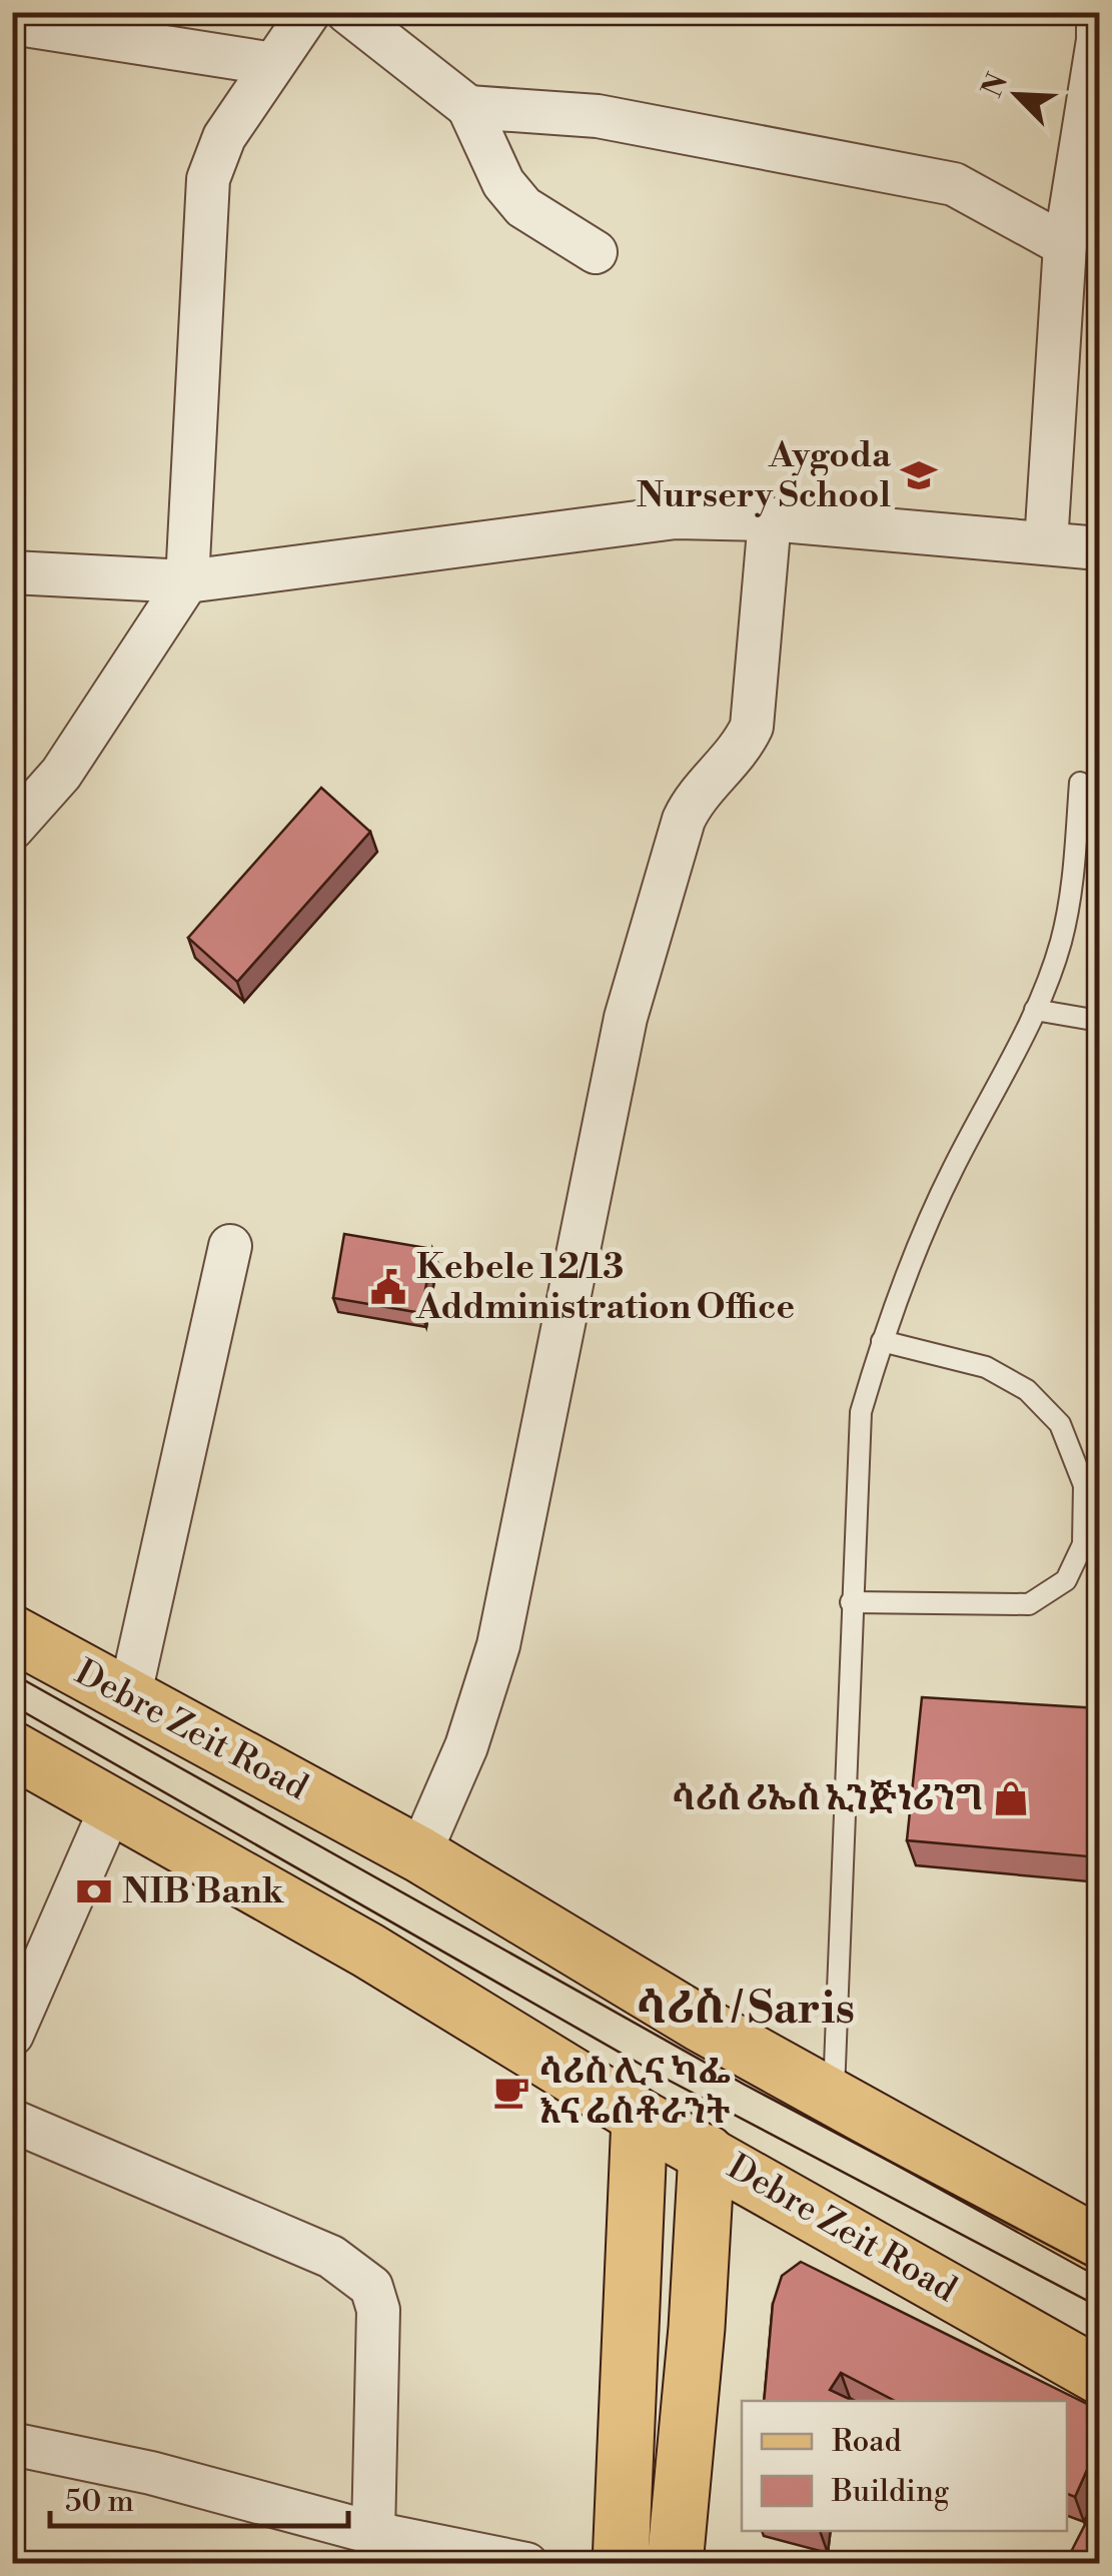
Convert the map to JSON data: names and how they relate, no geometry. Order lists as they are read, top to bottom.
{
  "streets": {
    "main road": ["Debre Zeit Road"]
  },
  "districts": ["ሳሪስ / Saris"],
  "places": {
    "school or university": ["Aygoda Nursery School"],
    "public building": ["Kebele 12/13 Addministration Office"],
    "shop": ["ሳሪስ ሪኤስ ኢንጅነሪንግ"],
    "bank": ["NIB Bank"],
    "cafe": ["ሳሪስ ሊና ካፌ እና ሬስቶራንት"]
  },
  "legend": ["Road", "Building"],
  "scale_bar": "50 m",
  "north": "top left"
}
